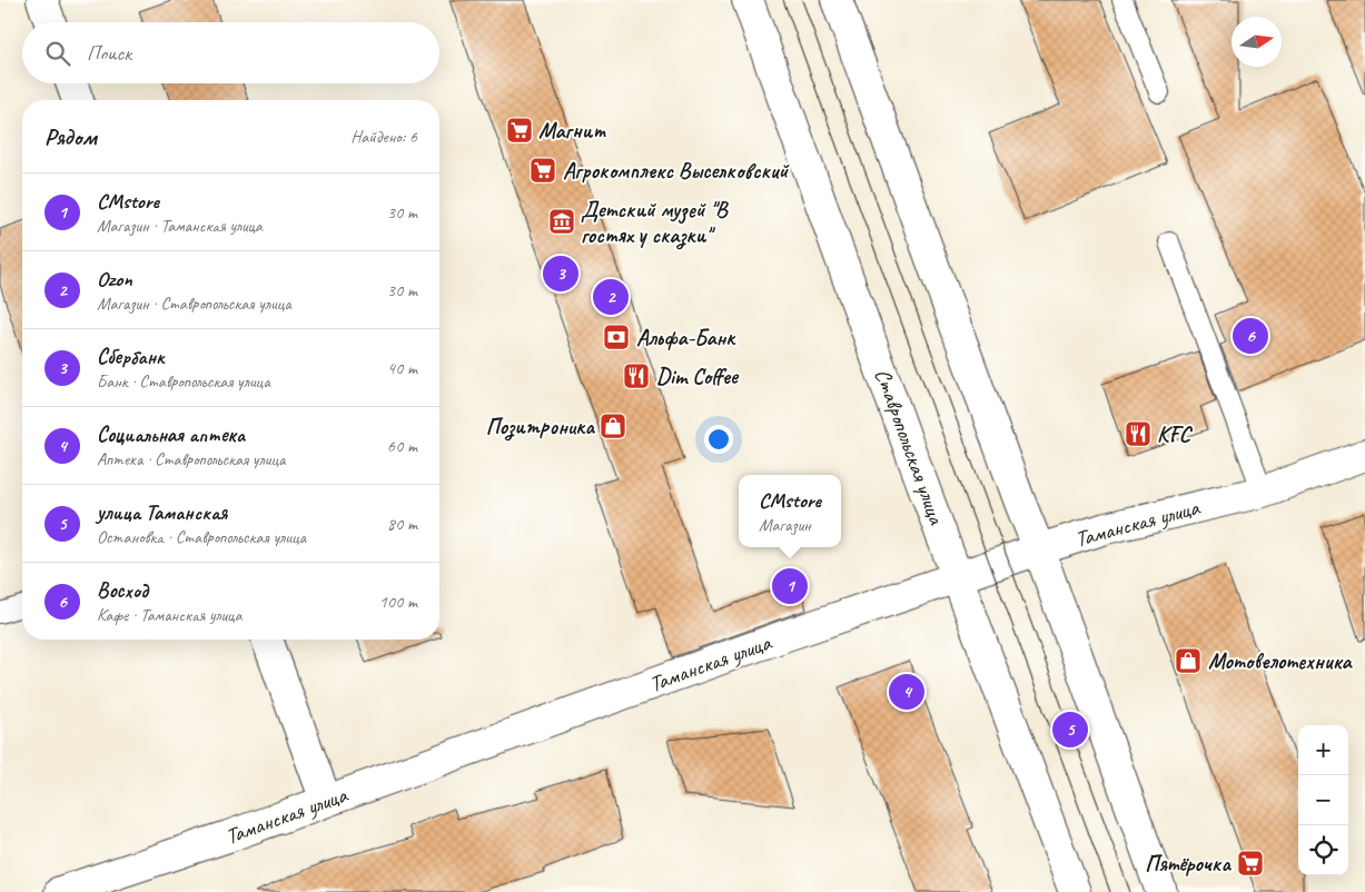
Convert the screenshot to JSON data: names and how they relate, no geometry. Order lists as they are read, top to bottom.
{
  "streets": {
    "main road": ["Ставропольская улица", "Таманская улица"]
  },
  "crossings": [
    ["Ставропольская улица", "Таманская улица"]
  ],
  "places": {
    "supermarket": ["Магнит", "Агрокомплекс Выселковский", "Пятёрочка"],
    "museum": ["Детский музей \"В гостях у сказки\""],
    "bank": ["Альфа-Банк"],
    "restaurant": ["Dim Coffee", "KFC"],
    "shop": ["Позитроника", "Мотовелотехника"]
  },
  "north": "right",
  "page": {
    "search": "Поиск",
    "heading": ["Рядом", "Найдено: 6"],
    "list": [
      {
        "mark": "1",
        "name": "CMstore",
        "note": "Магазин · Таманская улица",
        "value": "30 m"
      },
      {
        "mark": "2",
        "name": "Ozon",
        "note": "Магазин · Ставропольская улица",
        "value": "30 m"
      },
      {
        "mark": "3",
        "name": "Сбербанк",
        "note": "Банк · Ставропольская улица",
        "value": "40 m"
      },
      {
        "mark": "4",
        "name": "Социальная аптека",
        "note": "Аптека · Ставропольская улица",
        "value": "60 m"
      },
      {
        "mark": "5",
        "name": "улица Таманская",
        "note": "Остановка · Ставропольская улица",
        "value": "80 m"
      },
      {
        "mark": "6",
        "name": "Восход",
        "note": "Кафе · Таманская улица",
        "value": "100 m"
      }
    ],
    "pins": [
      "3",
      "2",
      "6",
      "1",
      "4",
      "5"
    ],
    "popup": ["CMstore", "Магазин"],
    "map_buttons": ["+", "−"]
  }
}
